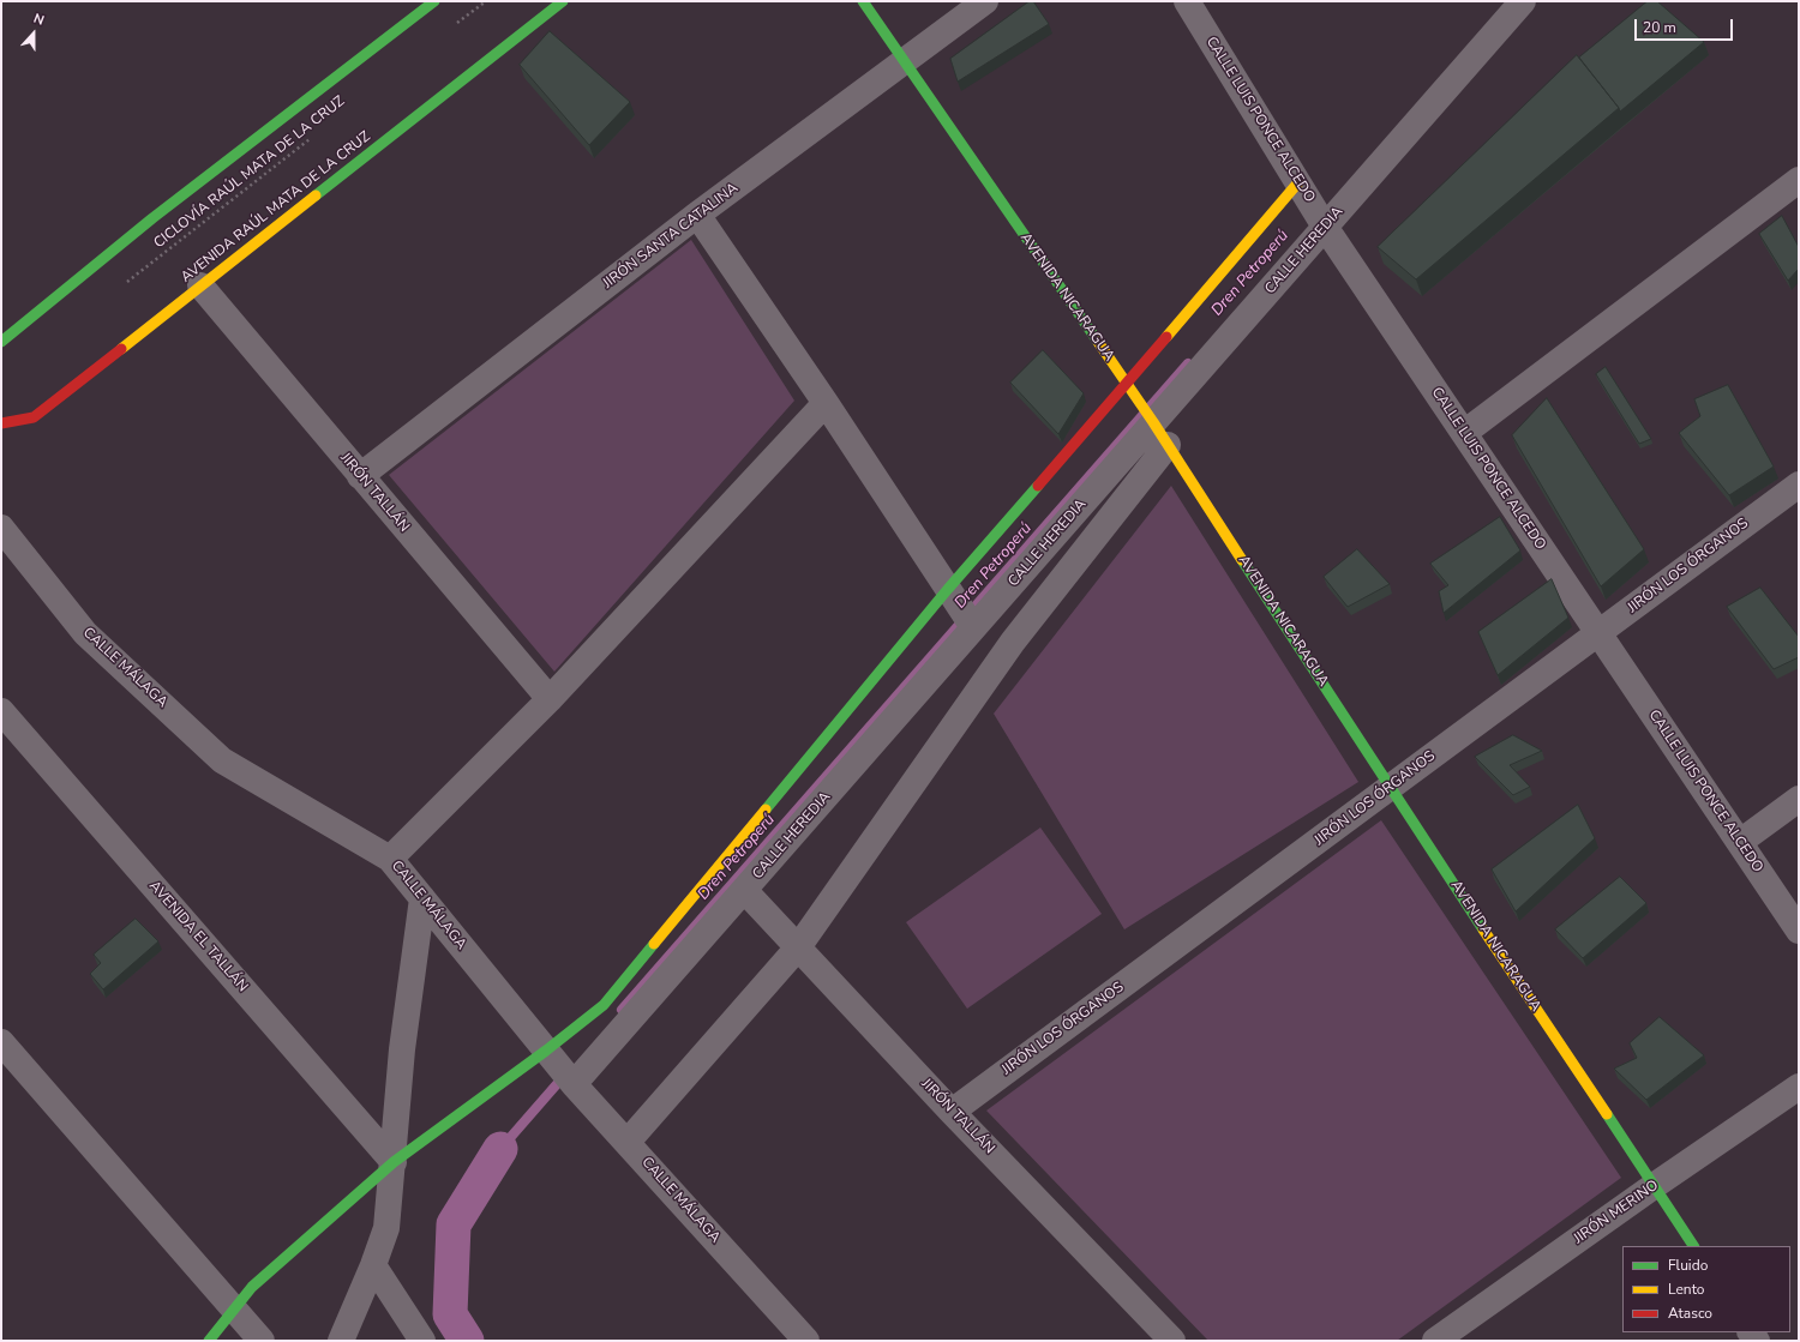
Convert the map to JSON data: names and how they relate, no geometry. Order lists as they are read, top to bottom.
{
  "streets": {
    "street": [
      "CALLE LUIS PONCE ALCEDO",
      "AVENIDA RAÚL MATA DE LA CRUZ",
      "JIRÓN SANTA CATALINA",
      "CALLE HEREDIA",
      "AVENIDA NICARAGUA",
      "JIRÓN TALLÁN",
      "JIRÓN LOS ÓRGANOS",
      "CALLE MÁLAGA",
      "AVENIDA EL TALLÁN",
      "JIRÓN MERINO"
    ],
    "path": ["CICLOVÍA RAÚL MATA DE LA CRUZ"]
  },
  "crossings": [
    ["CALLE LUIS PONCE ALCEDO", "CALLE HEREDIA"],
    ["CALLE LUIS PONCE ALCEDO", "JIRÓN LOS ÓRGANOS"],
    ["AVENIDA RAÚL MATA DE LA CRUZ", "JIRÓN TALLÁN"],
    ["JIRÓN SANTA CATALINA", "AVENIDA NICARAGUA"],
    ["JIRÓN SANTA CATALINA", "JIRÓN TALLÁN"],
    ["CALLE HEREDIA", "AVENIDA NICARAGUA"],
    ["CALLE HEREDIA", "JIRÓN TALLÁN"],
    ["CALLE HEREDIA", "CALLE MÁLAGA"],
    ["AVENIDA NICARAGUA", "JIRÓN LOS ÓRGANOS"],
    ["AVENIDA NICARAGUA", "JIRÓN MERINO"],
    ["JIRÓN TALLÁN", "JIRÓN LOS ÓRGANOS"]
  ],
  "water": ["Dren Petroperú"],
  "legend": ["Fluido", "Lento", "Atasco"],
  "scale_bar": "20 m",
  "north": "top"
}
